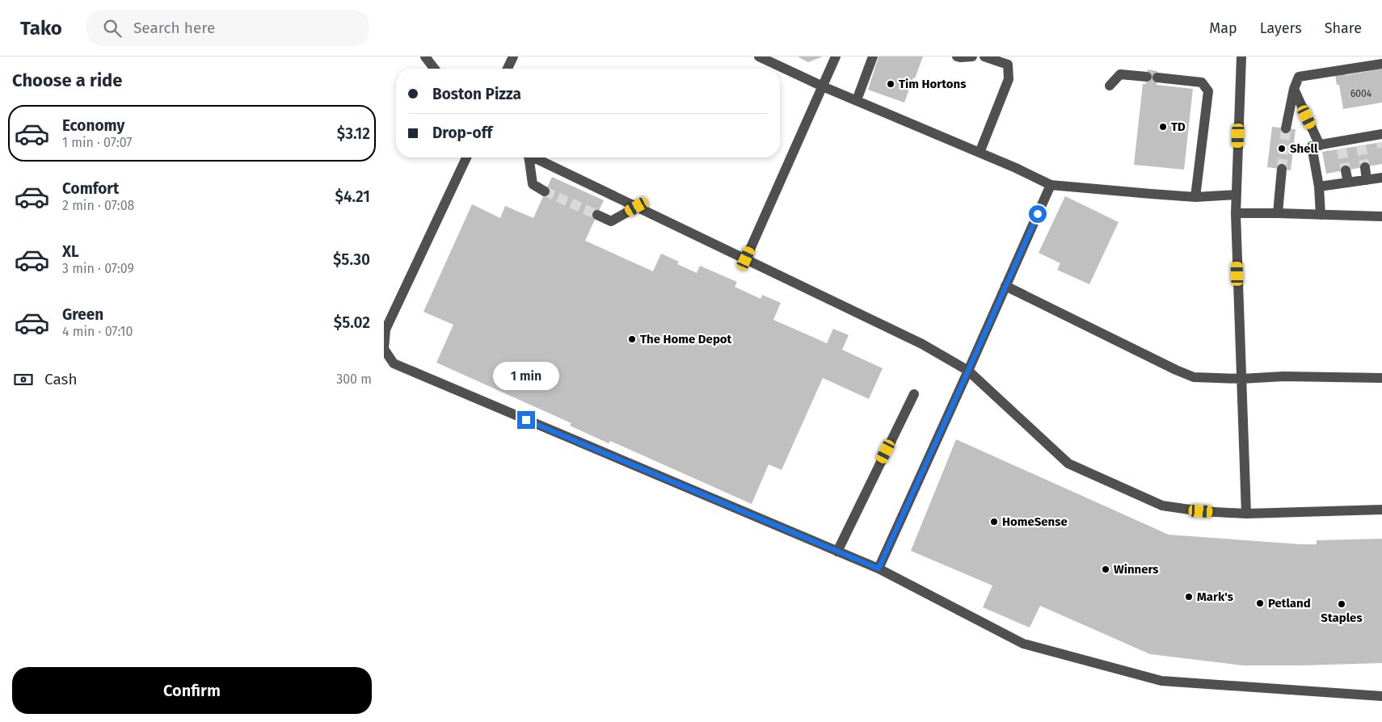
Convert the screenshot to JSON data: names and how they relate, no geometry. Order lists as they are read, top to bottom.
{
  "places": [
    "Tim Hortons",
    "TD",
    "Shell",
    "The Home Depot",
    "HomeSense",
    "Winners",
    "Mark's",
    "Petland",
    "Staples"
  ],
  "house_numbers": ["6004"],
  "page": {
    "header": "Tako",
    "search": "Search here",
    "nav": ["Map", "Layers", "Share"],
    "heading": "Choose a ride",
    "banner": ["Boston Pizza", "Drop-off"],
    "list": [
      {
        "name": "Economy",
        "note": "1 min · 07:07",
        "value": "$3.12"
      },
      {
        "name": "Comfort",
        "note": "2 min · 07:08",
        "value": "$4.21"
      },
      {
        "name": "XL",
        "note": "3 min · 07:09",
        "value": "$5.30"
      },
      {
        "name": "Green",
        "note": "4 min · 07:10",
        "value": "$5.02"
      }
    ],
    "pay": ["Cash", "300 m"],
    "bubble": "1 min",
    "buttons": "Confirm"
  }
}
